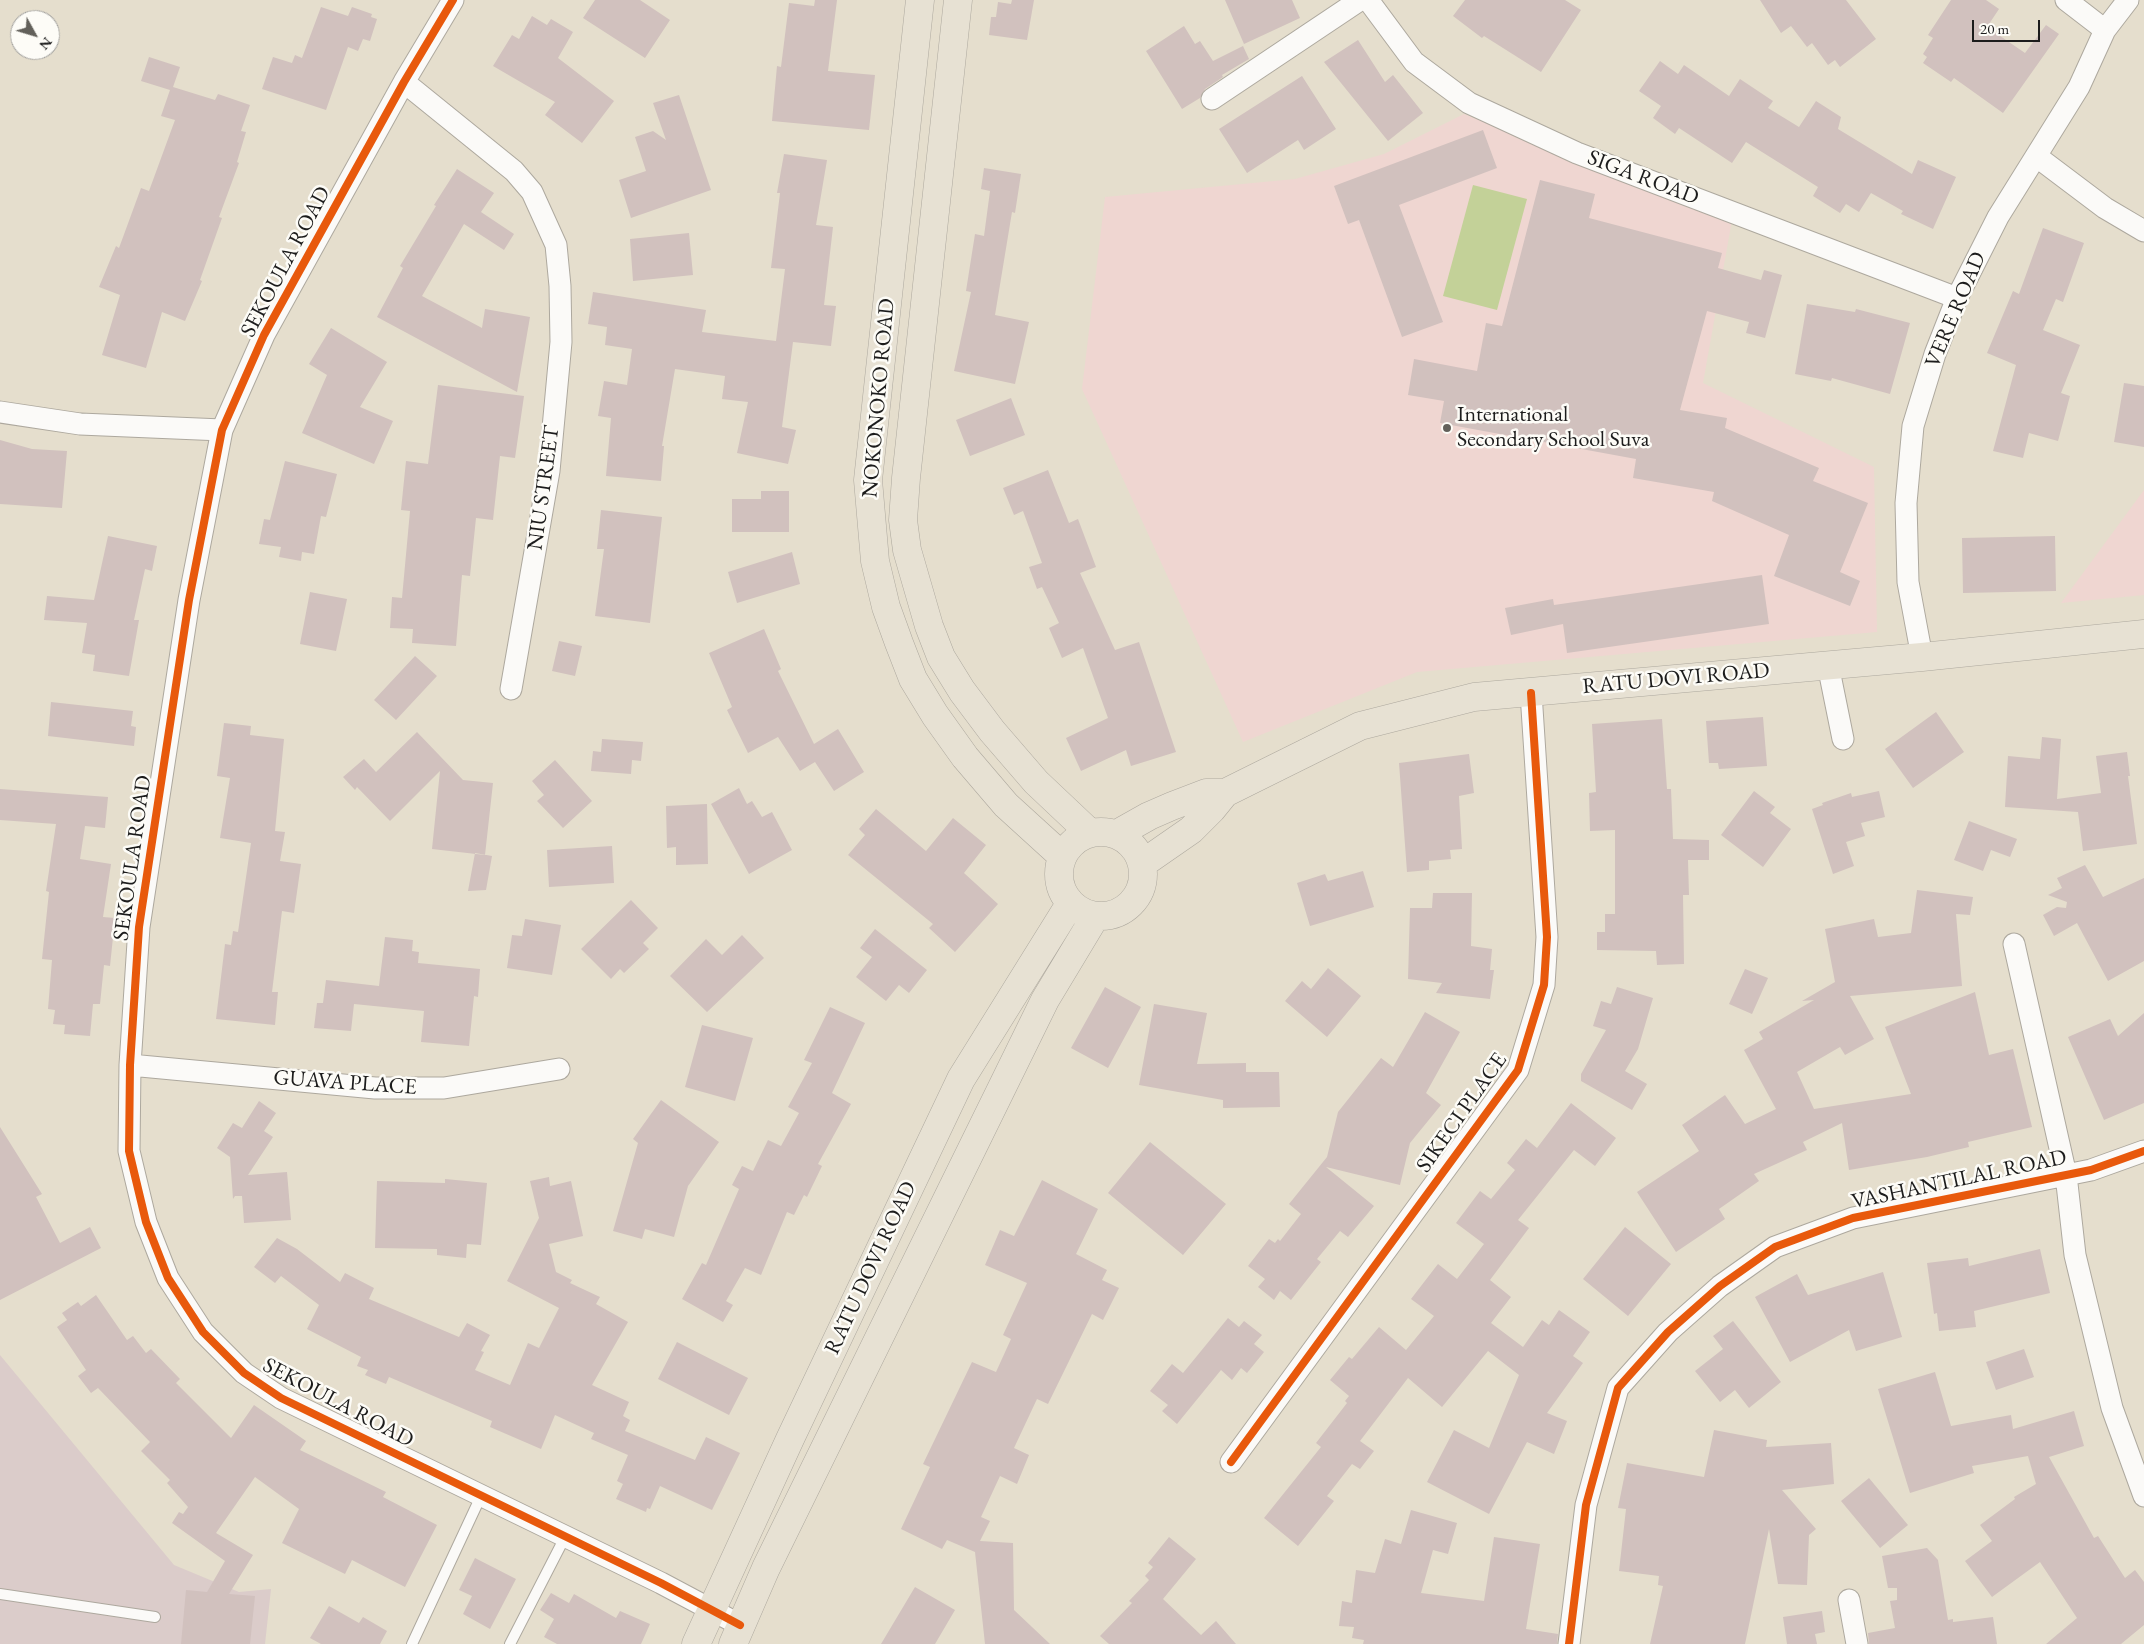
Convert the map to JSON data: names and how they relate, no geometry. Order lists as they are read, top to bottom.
{
  "streets": {
    "main road": ["NOKONOKO ROAD", "RATU DOVI ROAD"],
    "street": [
      "SIGA ROAD",
      "SEKOULA ROAD",
      "VERE ROAD",
      "NIU STREET",
      "GUAVA PLACE",
      "SIKECI PLACE",
      "VASHANTILAL ROAD"
    ]
  },
  "crossings": [
    ["SIGA ROAD", "VERE ROAD"],
    ["SEKOULA ROAD", "NIU STREET"],
    ["SEKOULA ROAD", "RATU DOVI ROAD"],
    ["SEKOULA ROAD", "GUAVA PLACE"],
    ["VERE ROAD", "RATU DOVI ROAD"],
    ["NOKONOKO ROAD", "RATU DOVI ROAD"],
    ["RATU DOVI ROAD", "SIKECI PLACE"]
  ],
  "places": ["International Secondary School Suva"],
  "scale_bar": "20 m",
  "north": "bottom right"
}
